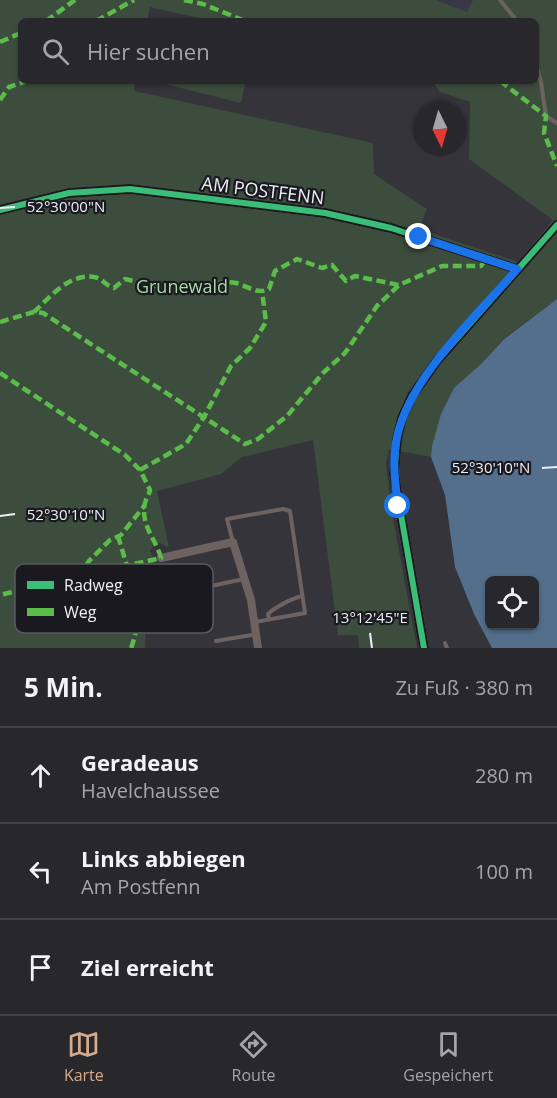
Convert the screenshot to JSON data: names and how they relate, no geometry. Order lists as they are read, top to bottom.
{
  "streets": {
    "street": ["AM POSTFENN"]
  },
  "parks": ["Grunewald"],
  "legend": ["Radweg", "Weg"],
  "north": "bottom",
  "page": {
    "search": "Hier suchen",
    "heading": ["5 Min.", "Zu Fuß · 380 m"],
    "list": [
      ["Geradeaus", "Havelchaussee", "280 m"],
      ["Links abbiegen", "Am Postfenn", "100 m"],
      "Ziel erreicht"
    ],
    "nav": ["Karte", "Route", "Gespeichert"]
  },
  "coordinates": ["52°30'00\"N", "52°30'10\"N", "13°12'45\"E"]
}
